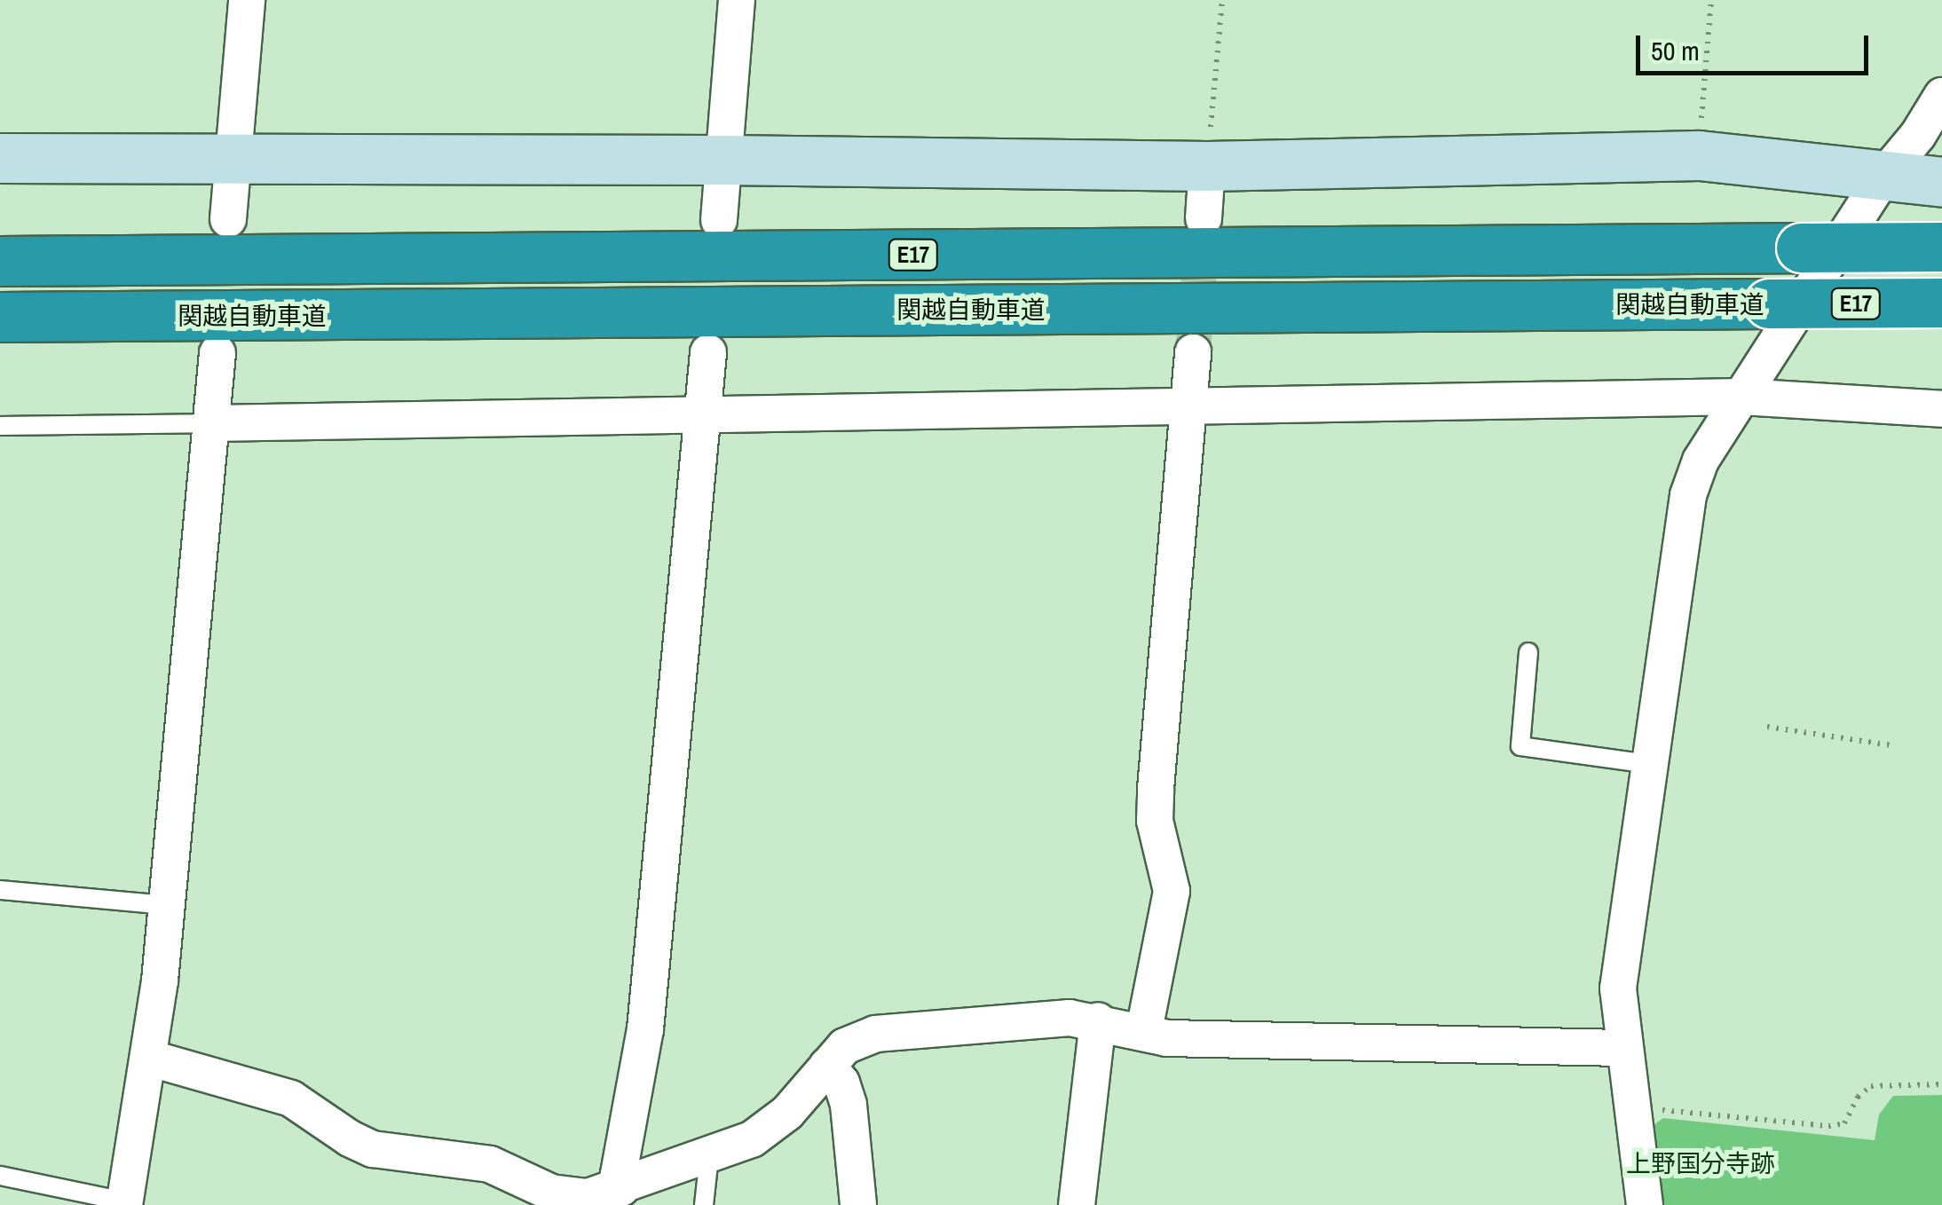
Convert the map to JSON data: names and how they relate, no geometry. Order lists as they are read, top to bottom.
{
  "streets": {
    "highway": ["E17", "関越自動車道"]
  },
  "parks": ["上野国分寺跡"],
  "scale_bar": "50 m"
}
